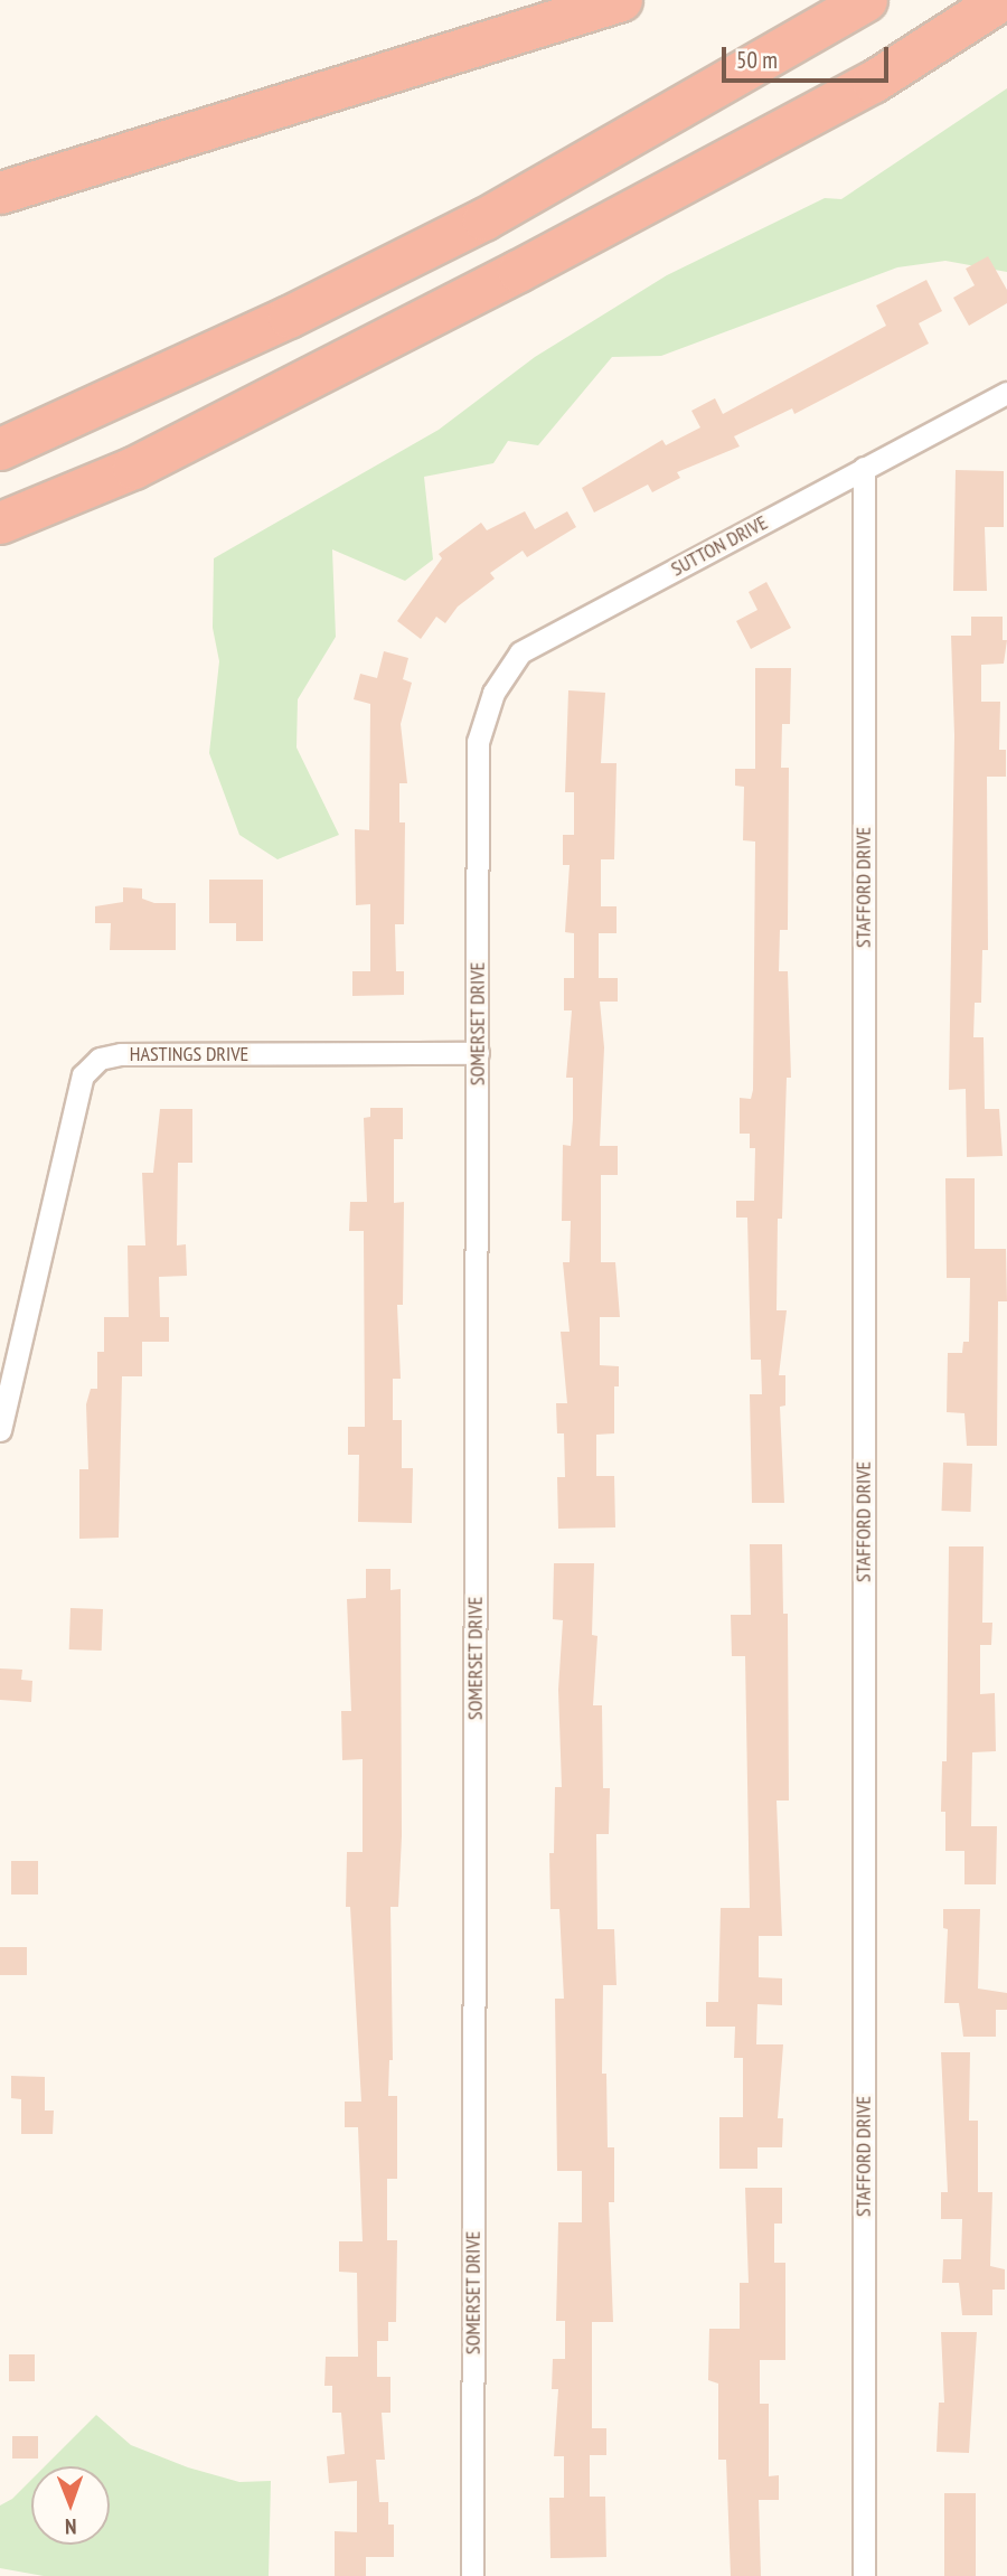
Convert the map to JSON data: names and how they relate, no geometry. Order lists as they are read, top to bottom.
{
  "streets": {
    "street": [
      "SUTTON DRIVE",
      "STAFFORD DRIVE",
      "SOMERSET DRIVE",
      "HASTINGS DRIVE"
    ]
  },
  "crossings": [
    ["SUTTON DRIVE", "STAFFORD DRIVE"],
    ["SUTTON DRIVE", "SOMERSET DRIVE"],
    ["SOMERSET DRIVE", "HASTINGS DRIVE"]
  ],
  "scale_bar": "50 m",
  "north": "bottom"
}
